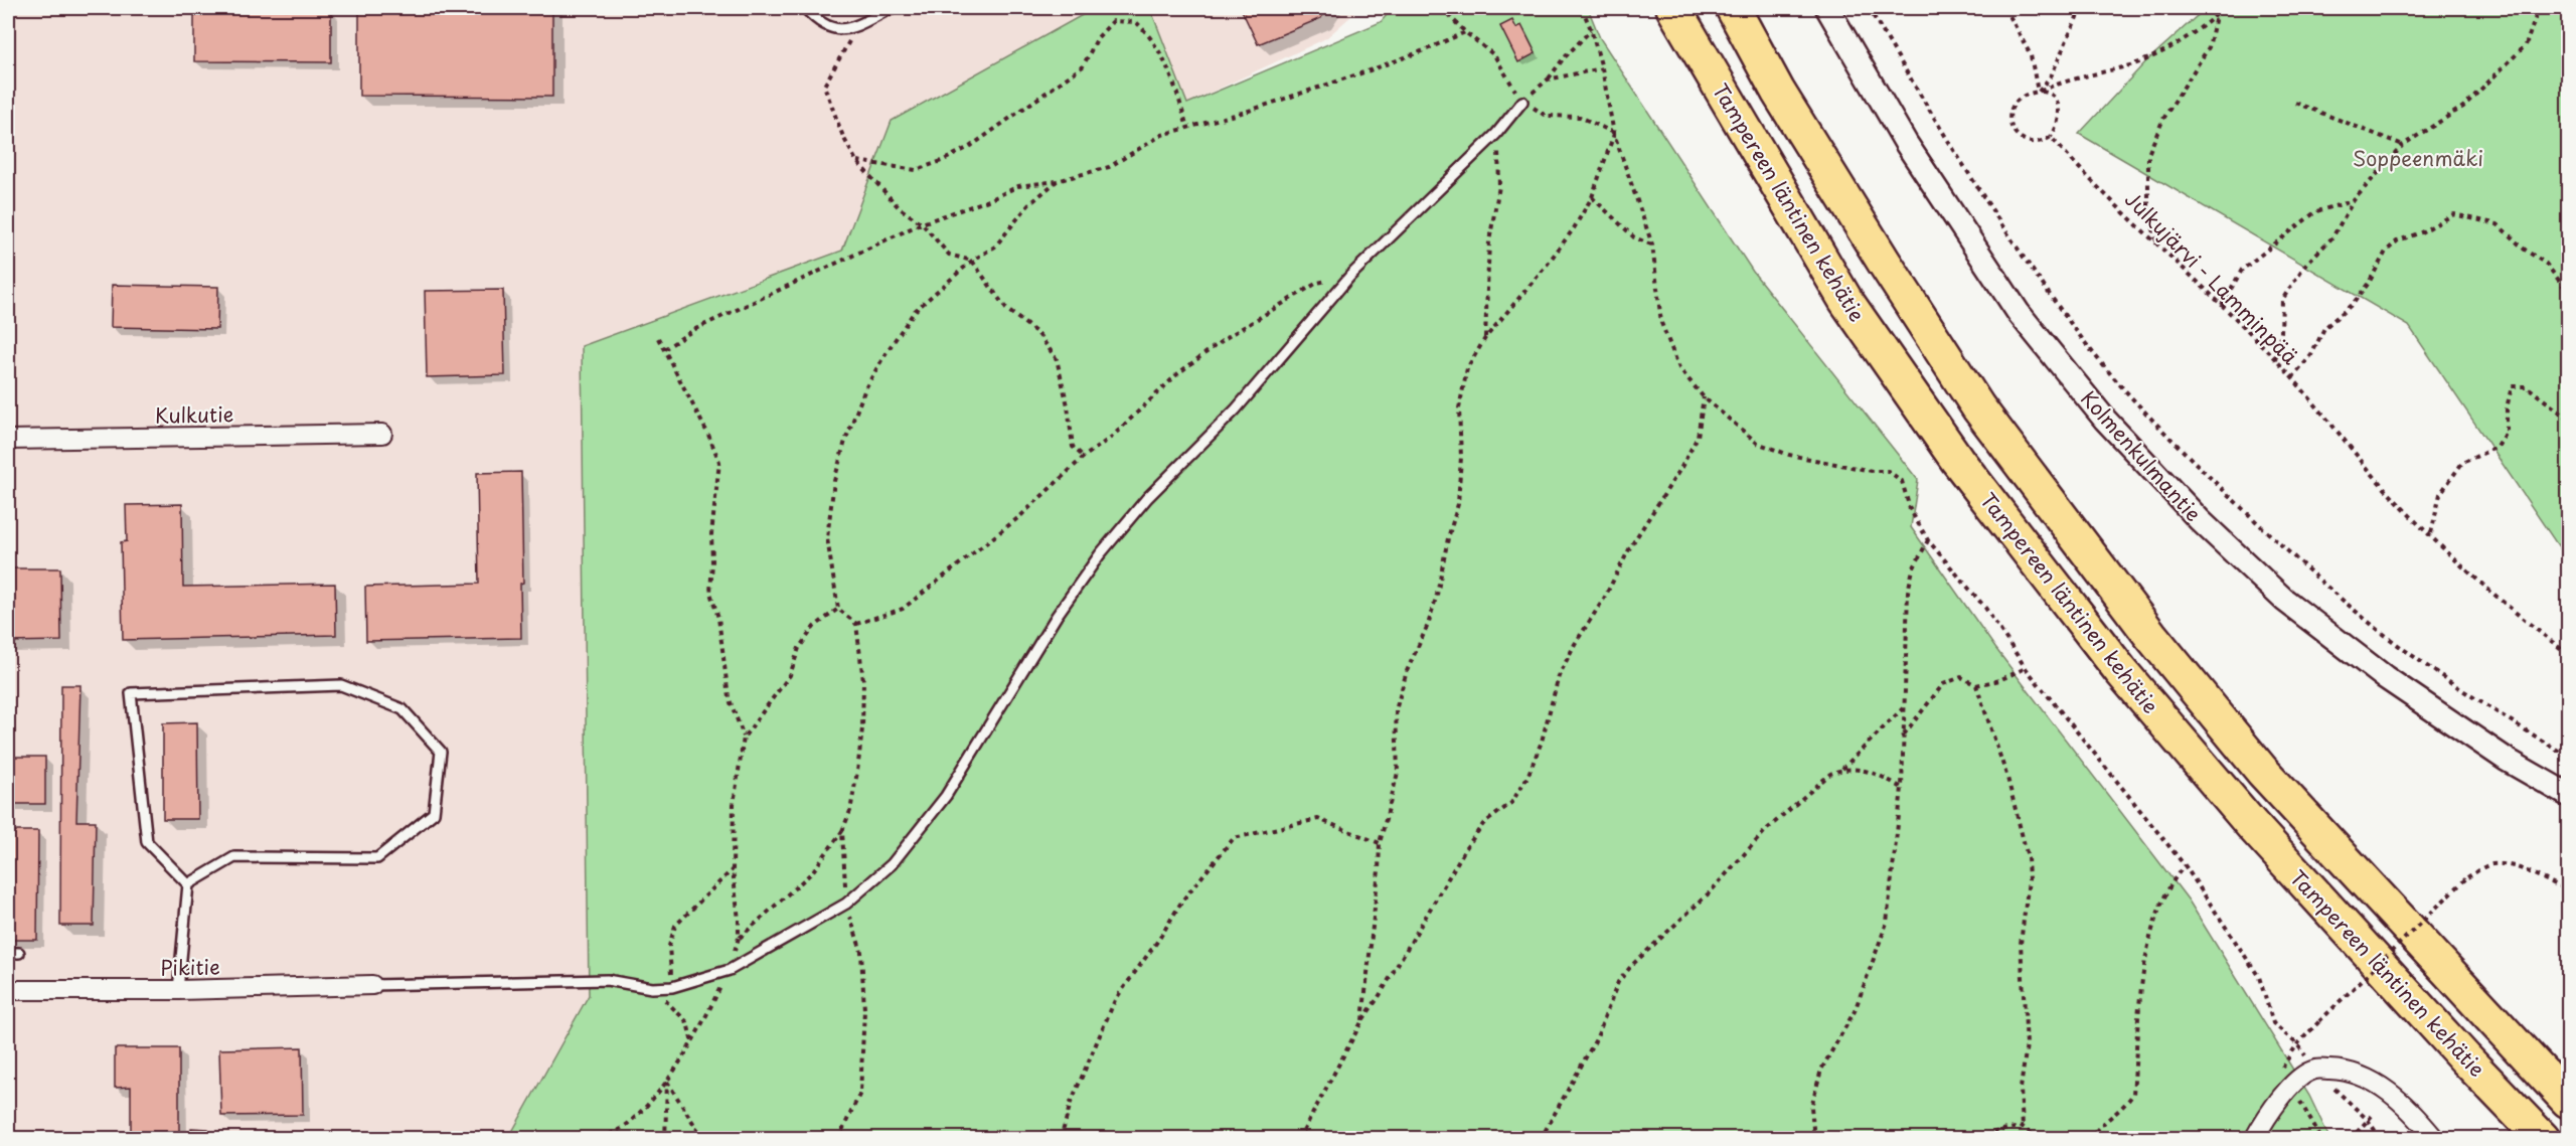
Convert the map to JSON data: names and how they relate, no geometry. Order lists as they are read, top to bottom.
{
  "streets": {
    "highway": ["Tampereen läntinen kehätie"],
    "street": ["Kulkutie", "Kolmenkulmantie", "Pikitie"],
    "path": ["Julkujärvi - Lamminpää"]
  },
  "parks": ["Soppeenmäki"]
}
